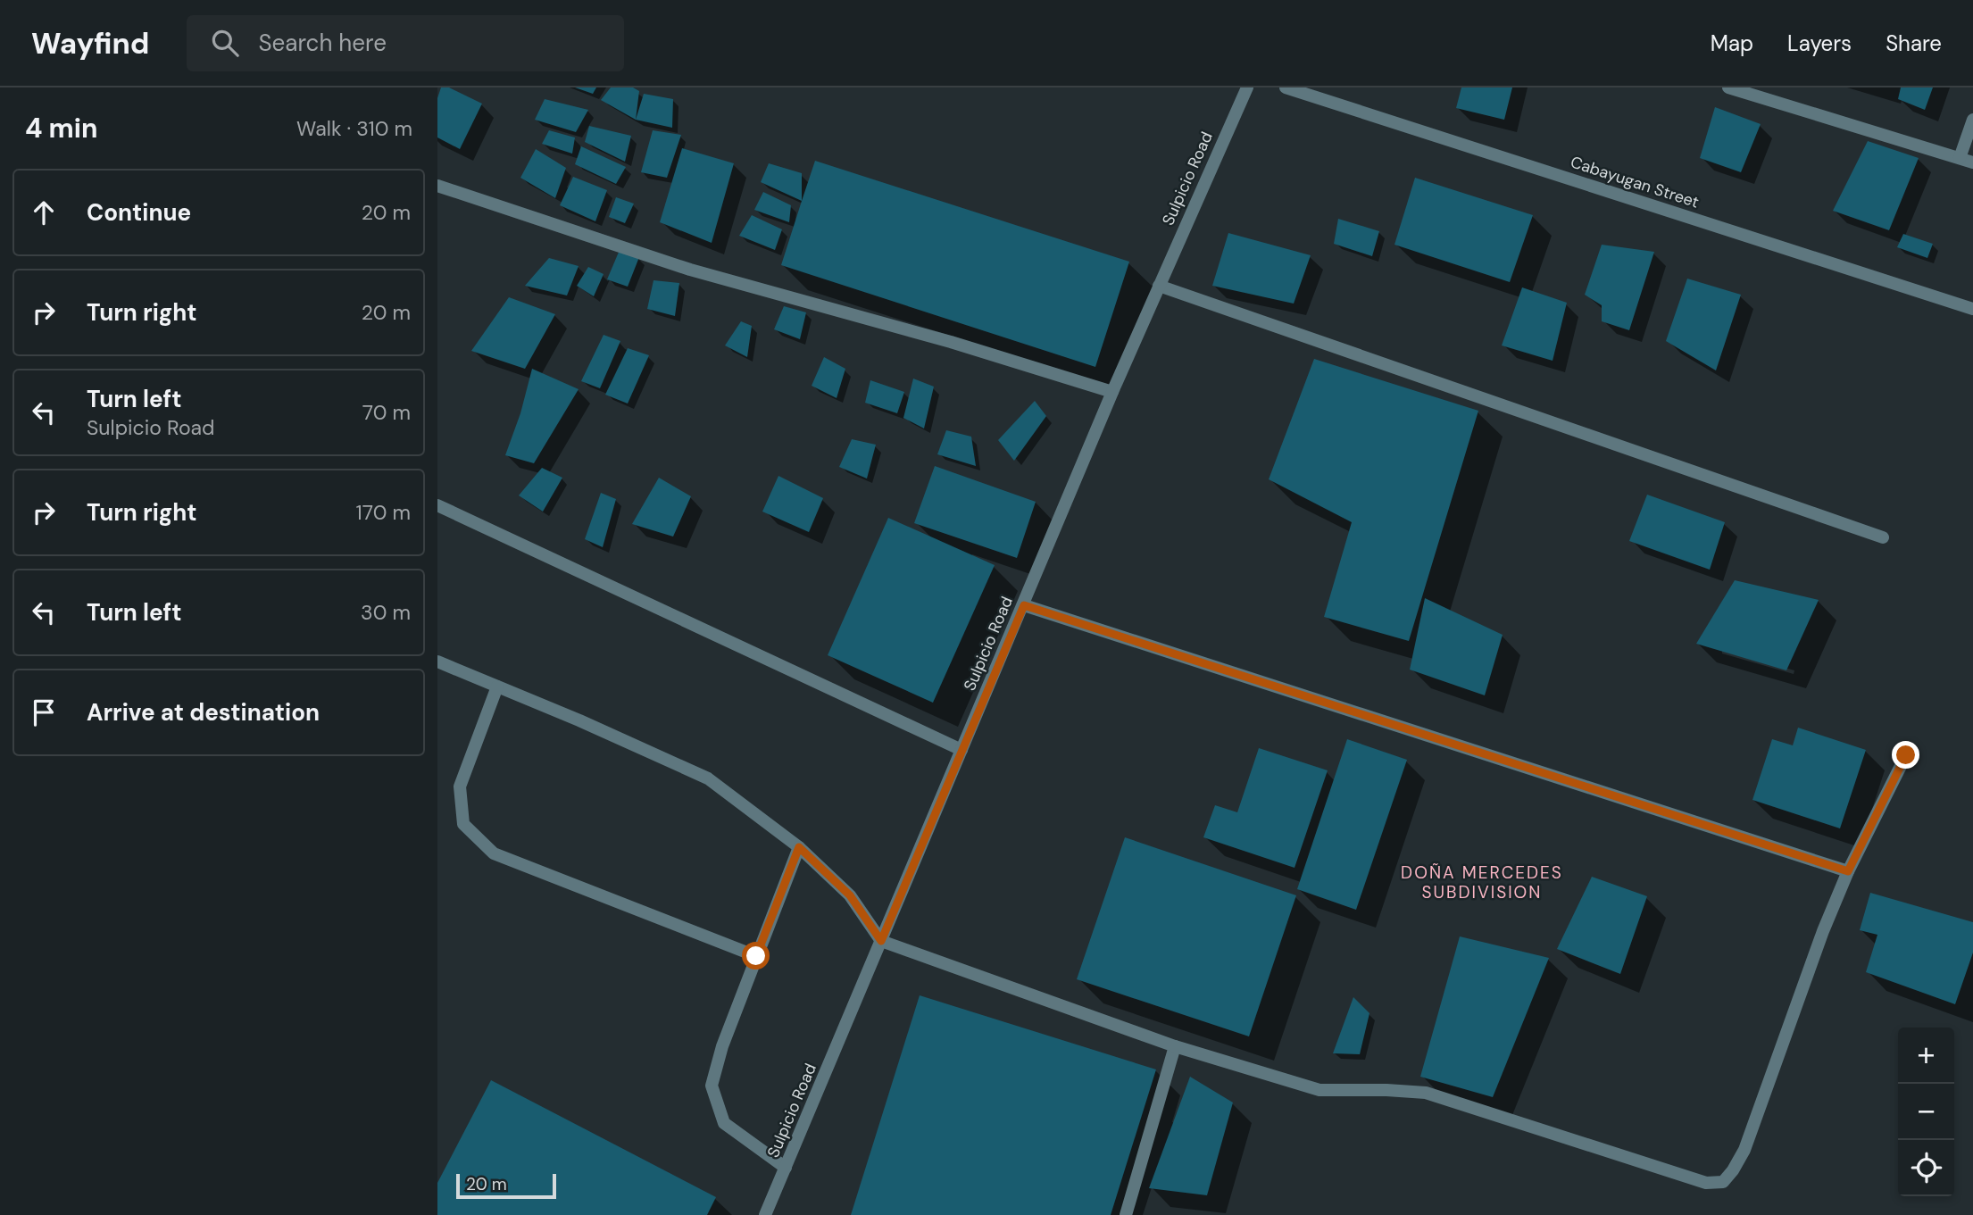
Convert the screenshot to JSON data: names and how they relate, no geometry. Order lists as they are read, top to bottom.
{
  "streets": {
    "street": ["Sulpicio Road", "Cabayugan Street"]
  },
  "districts": ["DOÑA MERCEDES SUBDIVISION"],
  "scale_bar": "20 m",
  "page": {
    "header": "Wayfind",
    "search": "Search here",
    "nav": ["Map", "Layers", "Share"],
    "heading": ["4 min", "Walk · 310 m"],
    "list": [
      ["Continue", "20 m"],
      ["Turn right", "20 m"],
      ["Turn left", "Sulpicio Road", "70 m"],
      ["Turn right", "170 m"],
      ["Turn left", "30 m"],
      "Arrive at destination"
    ],
    "map_buttons": ["+", "−"],
    "scale": "20 m"
  }
}
